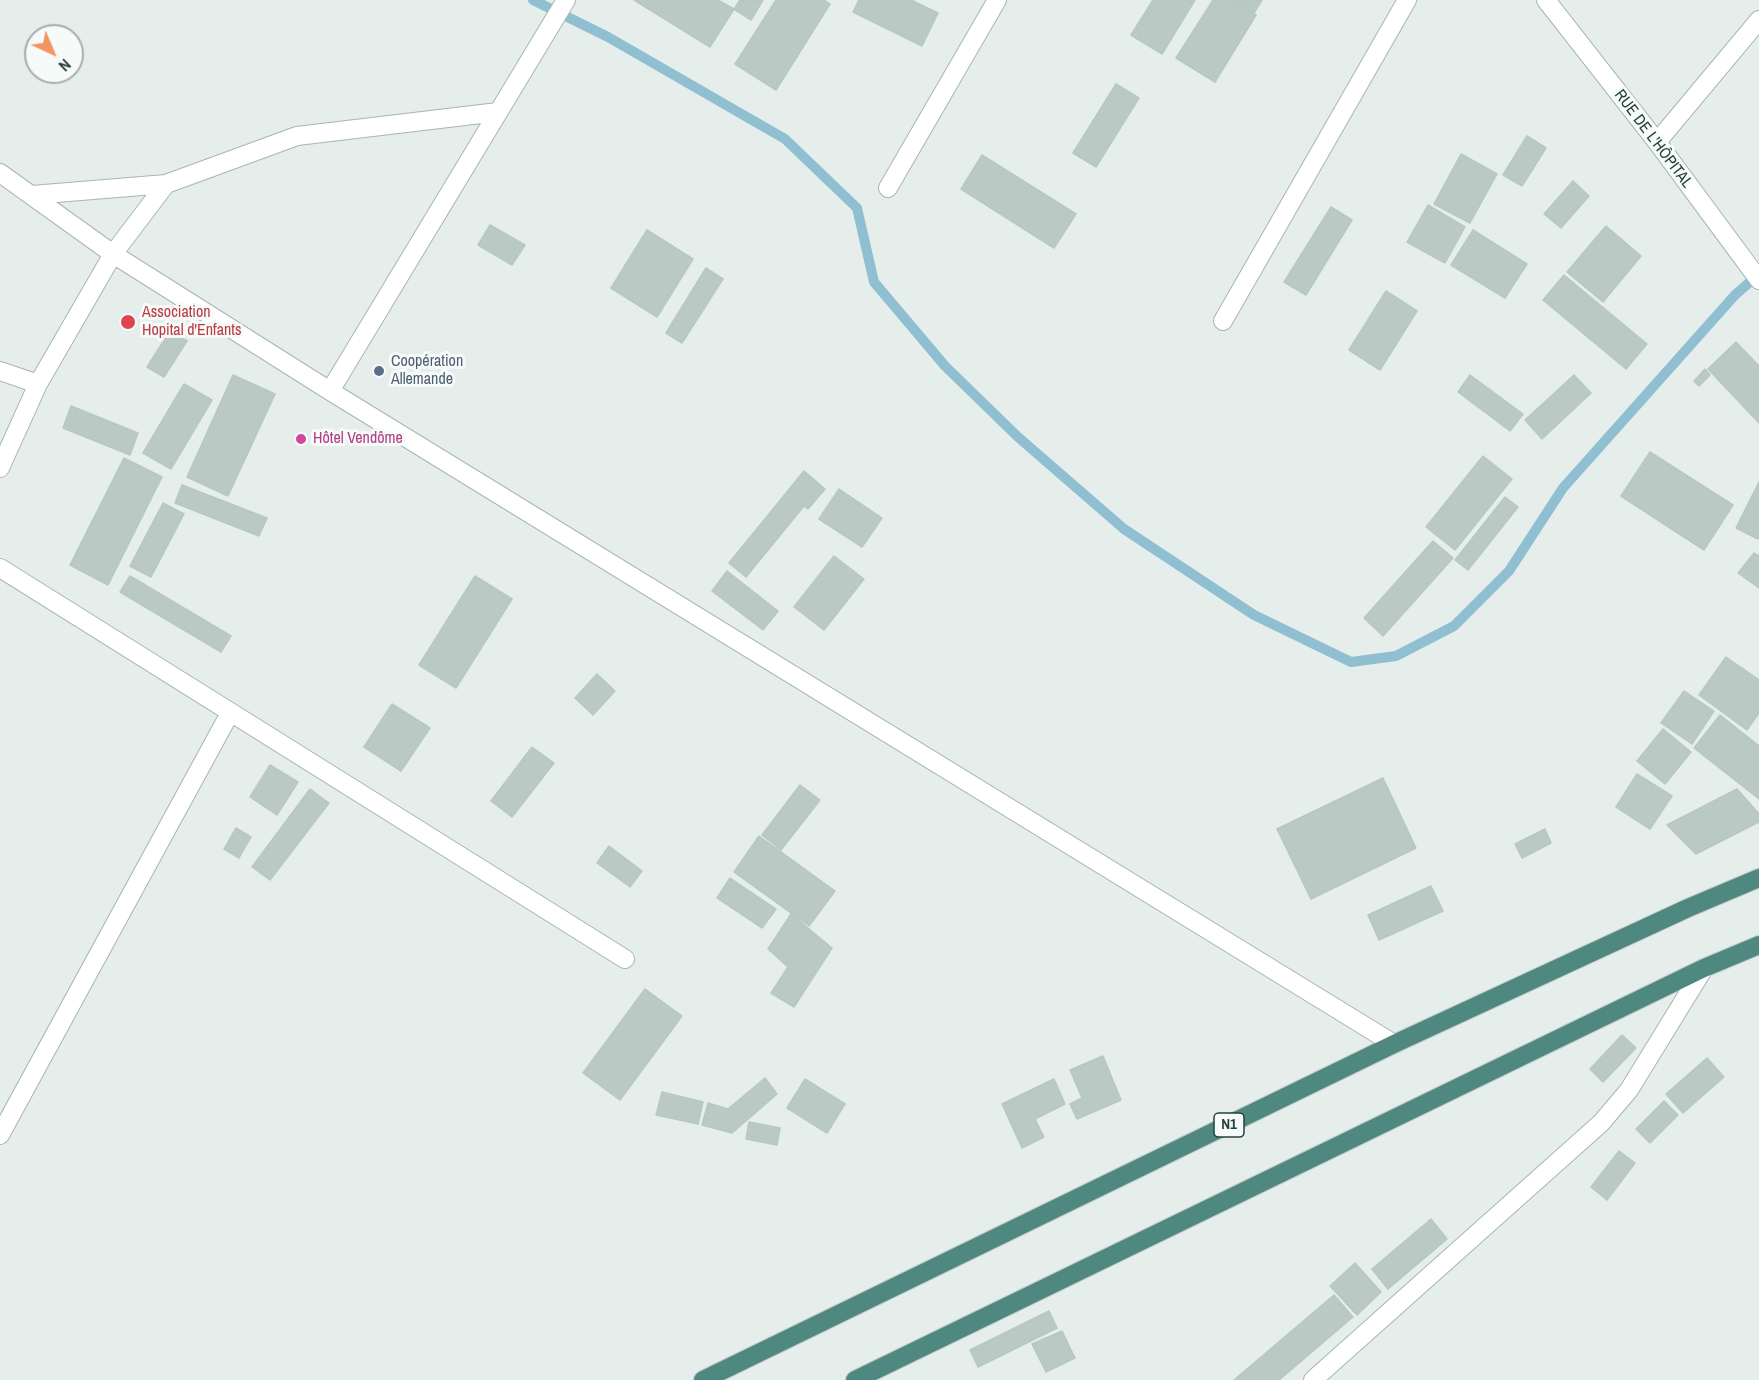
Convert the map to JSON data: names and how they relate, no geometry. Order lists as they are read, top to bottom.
{
  "streets": {
    "highway": ["N1"],
    "street": ["RUE DE L'HÔPITAL"]
  },
  "places": ["Association Hopital d'Enfants", "Coopération Allemande", "Hôtel Vendôme"],
  "north": "bottom right"
}
